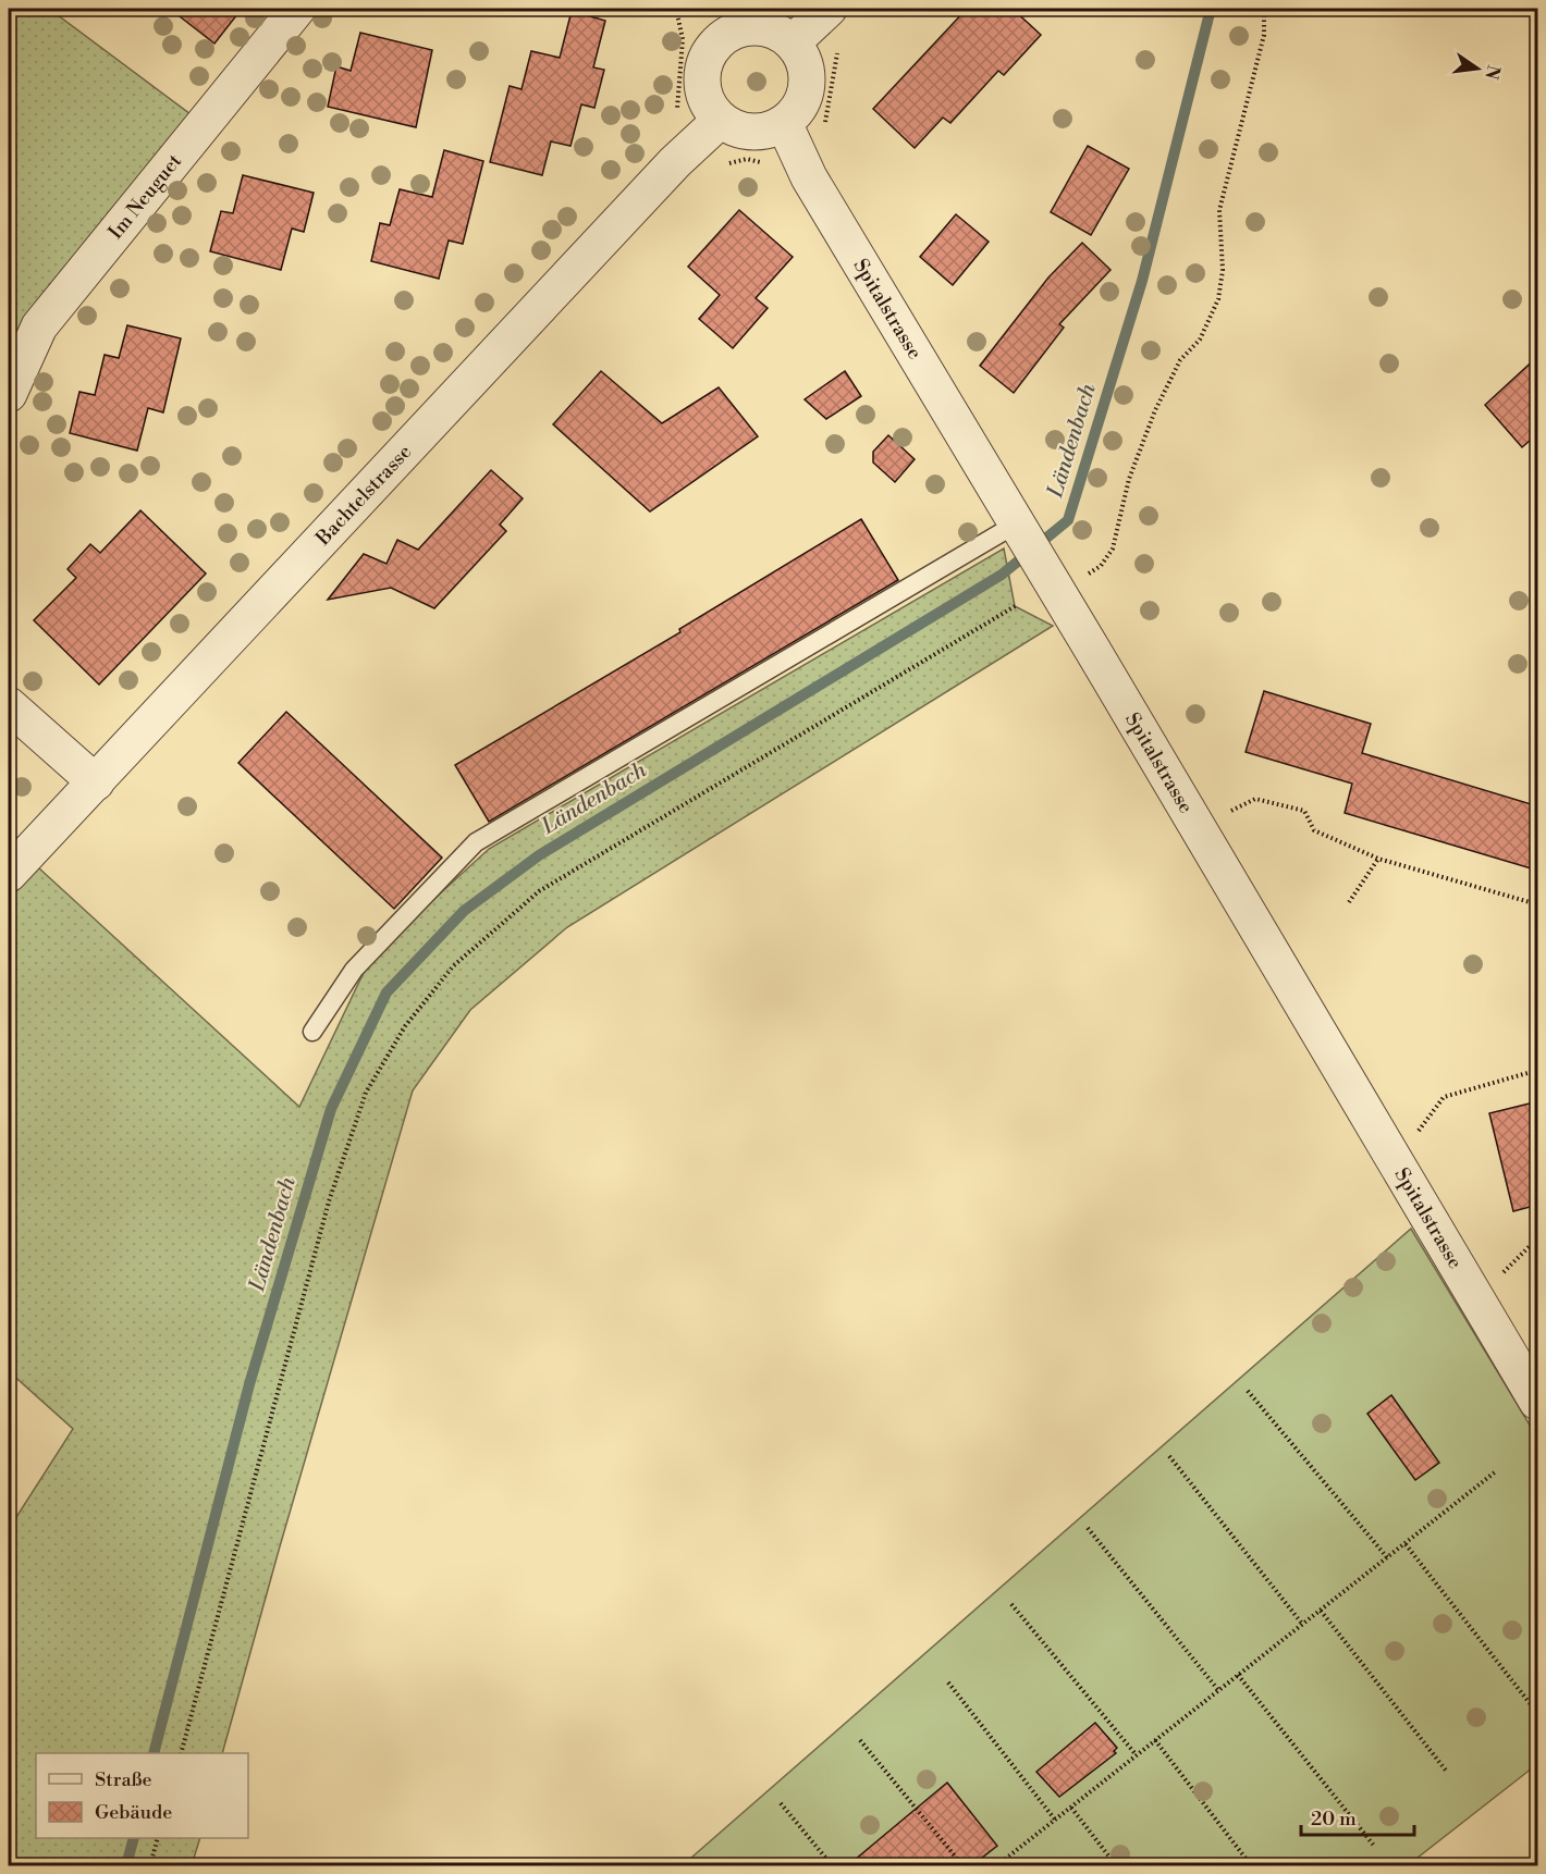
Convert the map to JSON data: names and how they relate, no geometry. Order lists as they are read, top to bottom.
{
  "streets": {
    "street": ["Im Neuguet", "Spitalstrasse", "Bachtelstrasse"]
  },
  "crossings": [
    ["Spitalstrasse", "Bachtelstrasse"]
  ],
  "water": ["Ländenbach"],
  "legend": ["Straße", "Gebäude"],
  "scale_bar": "20 m",
  "north": "right"
}
